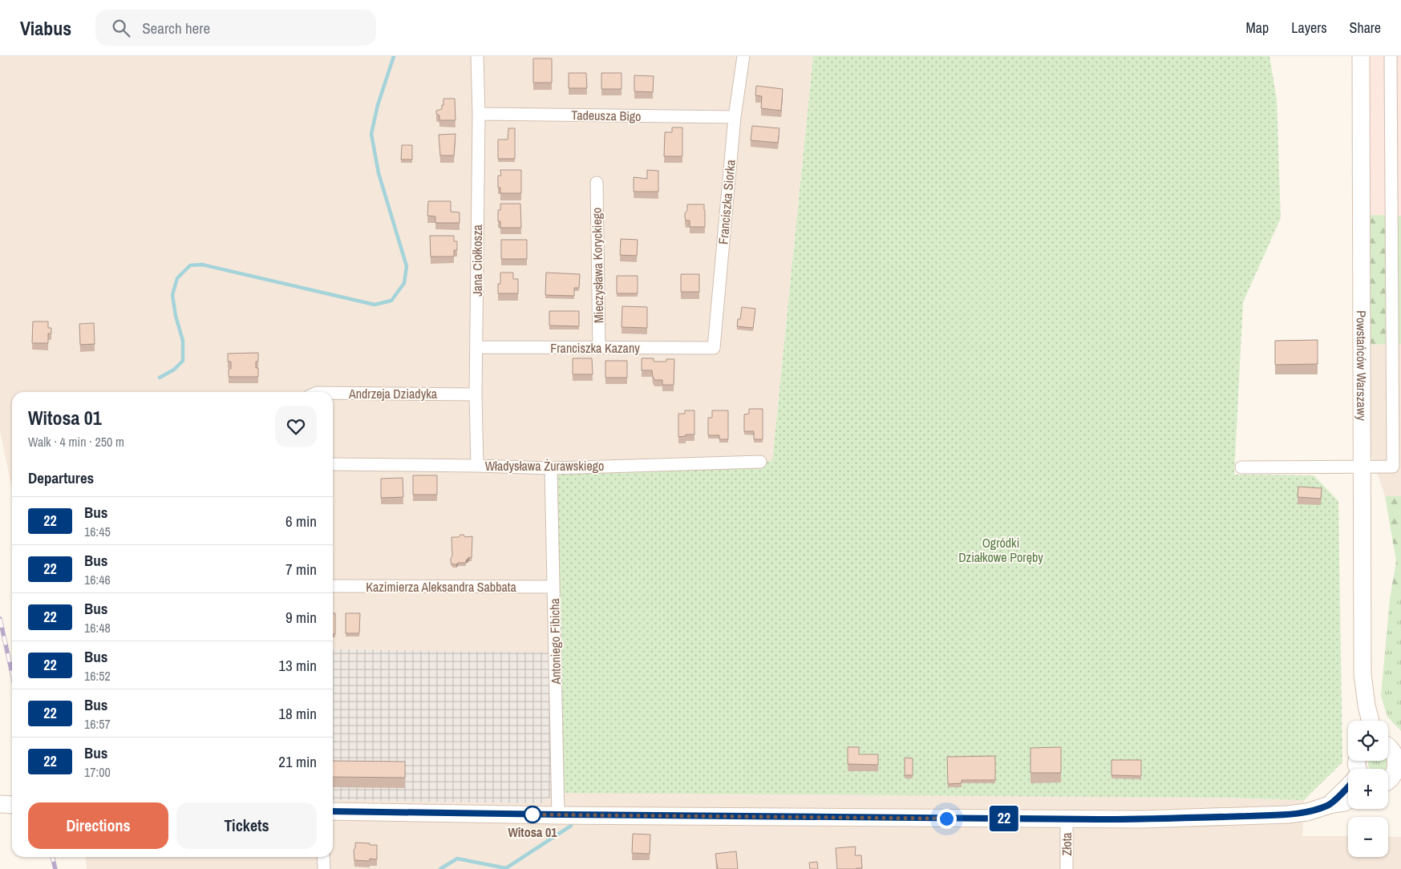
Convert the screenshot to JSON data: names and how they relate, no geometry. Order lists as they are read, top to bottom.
{
  "streets": {
    "street": [
      "Tadeusza Bigo",
      "Franciszka Siorka",
      "Jana Ciołkosza",
      "Mieczysława Koryckiego",
      "Franciszka Kazany",
      "Powstańców Warszawy",
      "Andrzeja Dziadyka",
      "Władysława Żurawskiego",
      "Kazimierza Aleksandra Sabbata",
      "Antoniego Fibicha",
      "Złota"
    ]
  },
  "crossings": [
    ["Tadeusza Bigo", "Franciszka Siorka"],
    ["Tadeusza Bigo", "Jana Ciołkosza"],
    ["Franciszka Siorka", "Franciszka Kazany"],
    ["Jana Ciołkosza", "Franciszka Kazany"],
    ["Jana Ciołkosza", "Andrzeja Dziadyka"],
    ["Jana Ciołkosza", "Władysława Żurawskiego"],
    ["Mieczysława Koryckiego", "Franciszka Kazany"],
    ["Władysława Żurawskiego", "Antoniego Fibicha"],
    ["Kazimierza Aleksandra Sabbata", "Antoniego Fibicha"]
  ],
  "parks": ["Ogródki Działkowe Poręby"],
  "places": ["Witosa 01"],
  "lines": ["bus line 22"],
  "page": {
    "header": "Viabus",
    "search": "Search here",
    "nav": ["Map", "Layers", "Share"],
    "on_map": "22",
    "heading": [
      ["Witosa 01", "Walk · 4 min · 250 m"],
      "Departures"
    ],
    "list": [
      {
        "mark": "22",
        "name": "Bus",
        "note": "16:45",
        "value": "6 min"
      },
      {
        "mark": "22",
        "name": "Bus",
        "note": "16:46",
        "value": "7 min"
      },
      {
        "mark": "22",
        "name": "Bus",
        "note": "16:48",
        "value": "9 min"
      },
      {
        "mark": "22",
        "name": "Bus",
        "note": "16:52",
        "value": "13 min"
      },
      {
        "mark": "22",
        "name": "Bus",
        "note": "16:57",
        "value": "18 min"
      },
      {
        "mark": "22",
        "name": "Bus",
        "note": "17:00",
        "value": "21 min"
      }
    ],
    "map_buttons": ["+", "−"],
    "buttons": ["Directions", "Tickets"]
  }
}
